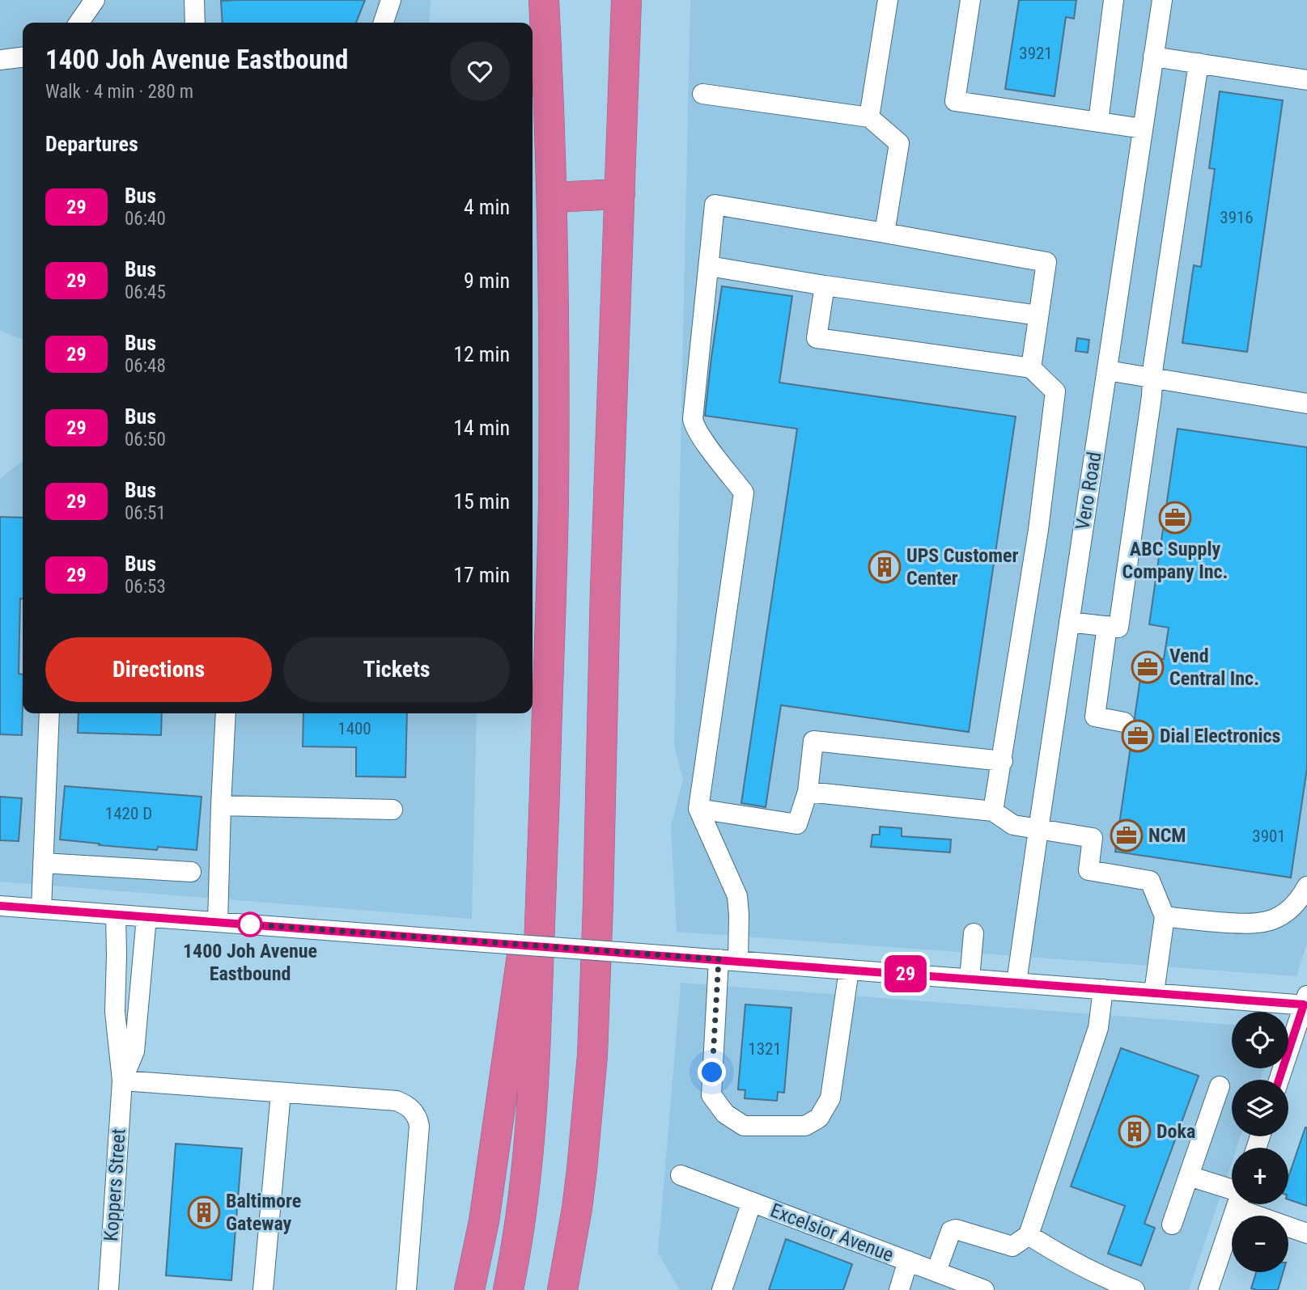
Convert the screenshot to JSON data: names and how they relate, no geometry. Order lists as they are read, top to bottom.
{
  "streets": {
    "street": ["Vero Road", "Koppers Street", "Excelsior Avenue"]
  },
  "places": {
    "office": [
      "ABC Supply Company Inc.",
      "Vend Central Inc.",
      "Dial Electronics",
      "NCM"
    ],
    "building": ["UPS Customer Center", "Doka", "Baltimore Gateway"],
    "other": ["1400 Joh Avenue Eastbound"]
  },
  "lines": ["bus line 29"],
  "house_numbers": [
    "3921",
    "3916",
    "1400",
    "1420 D",
    "3901",
    "1321"
  ],
  "page": {
    "on_map": "29",
    "heading": [
      ["1400 Joh Avenue Eastbound", "Walk · 4 min · 280 m"],
      "Departures"
    ],
    "list": [
      {
        "mark": "29",
        "name": "Bus",
        "note": "06:40",
        "value": "4 min"
      },
      {
        "mark": "29",
        "name": "Bus",
        "note": "06:45",
        "value": "9 min"
      },
      {
        "mark": "29",
        "name": "Bus",
        "note": "06:48",
        "value": "12 min"
      },
      {
        "mark": "29",
        "name": "Bus",
        "note": "06:50",
        "value": "14 min"
      },
      {
        "mark": "29",
        "name": "Bus",
        "note": "06:51",
        "value": "15 min"
      },
      {
        "mark": "29",
        "name": "Bus",
        "note": "06:53",
        "value": "17 min"
      }
    ],
    "buttons": ["Directions", "Tickets"],
    "map_buttons": ["+", "−"]
  }
}
